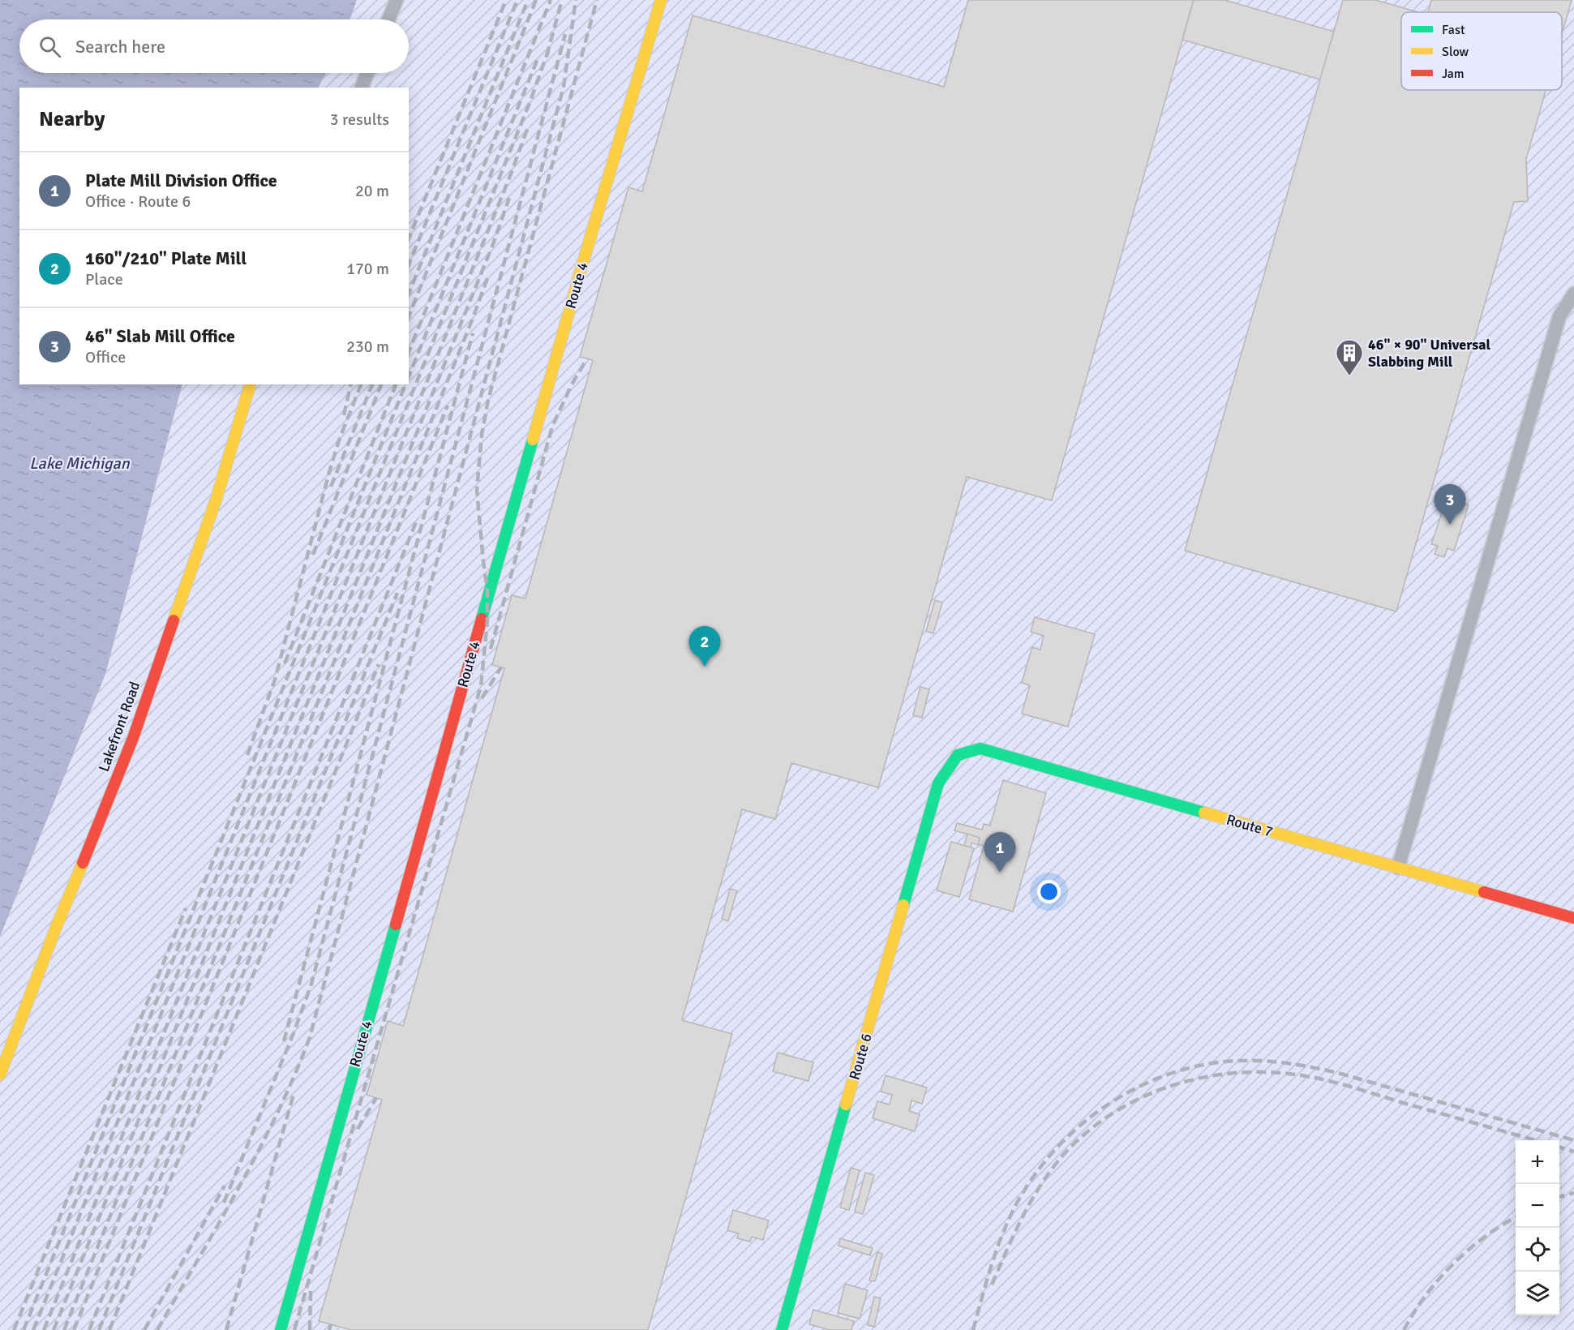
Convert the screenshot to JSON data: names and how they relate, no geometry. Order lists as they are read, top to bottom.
{
  "streets": {
    "street": [
      "Route 4",
      "Lakefront Road",
      "Route 7",
      "Route 6"
    ]
  },
  "crossings": [
    ["Route 7", "Route 6"]
  ],
  "water": ["Lake Michigan"],
  "places": {
    "building": ["46\" × 90\" Universal Slabbing Mill"]
  },
  "legend": ["Fast", "Slow", "Jam"],
  "page": {
    "search": "Search here",
    "heading": ["Nearby", "3 results"],
    "list": [
      {
        "mark": "1",
        "name": "Plate Mill Division Office",
        "note": "Office · Route 6",
        "value": "20 m"
      },
      {
        "mark": "2",
        "name": "160\"/210\" Plate Mill",
        "note": "Place",
        "value": "170 m"
      },
      {
        "mark": "3",
        "name": "46\" Slab Mill Office",
        "note": "Office",
        "value": "230 m"
      }
    ],
    "pins": ["3", "2", "1"],
    "map_buttons": ["+", "−"]
  }
}
